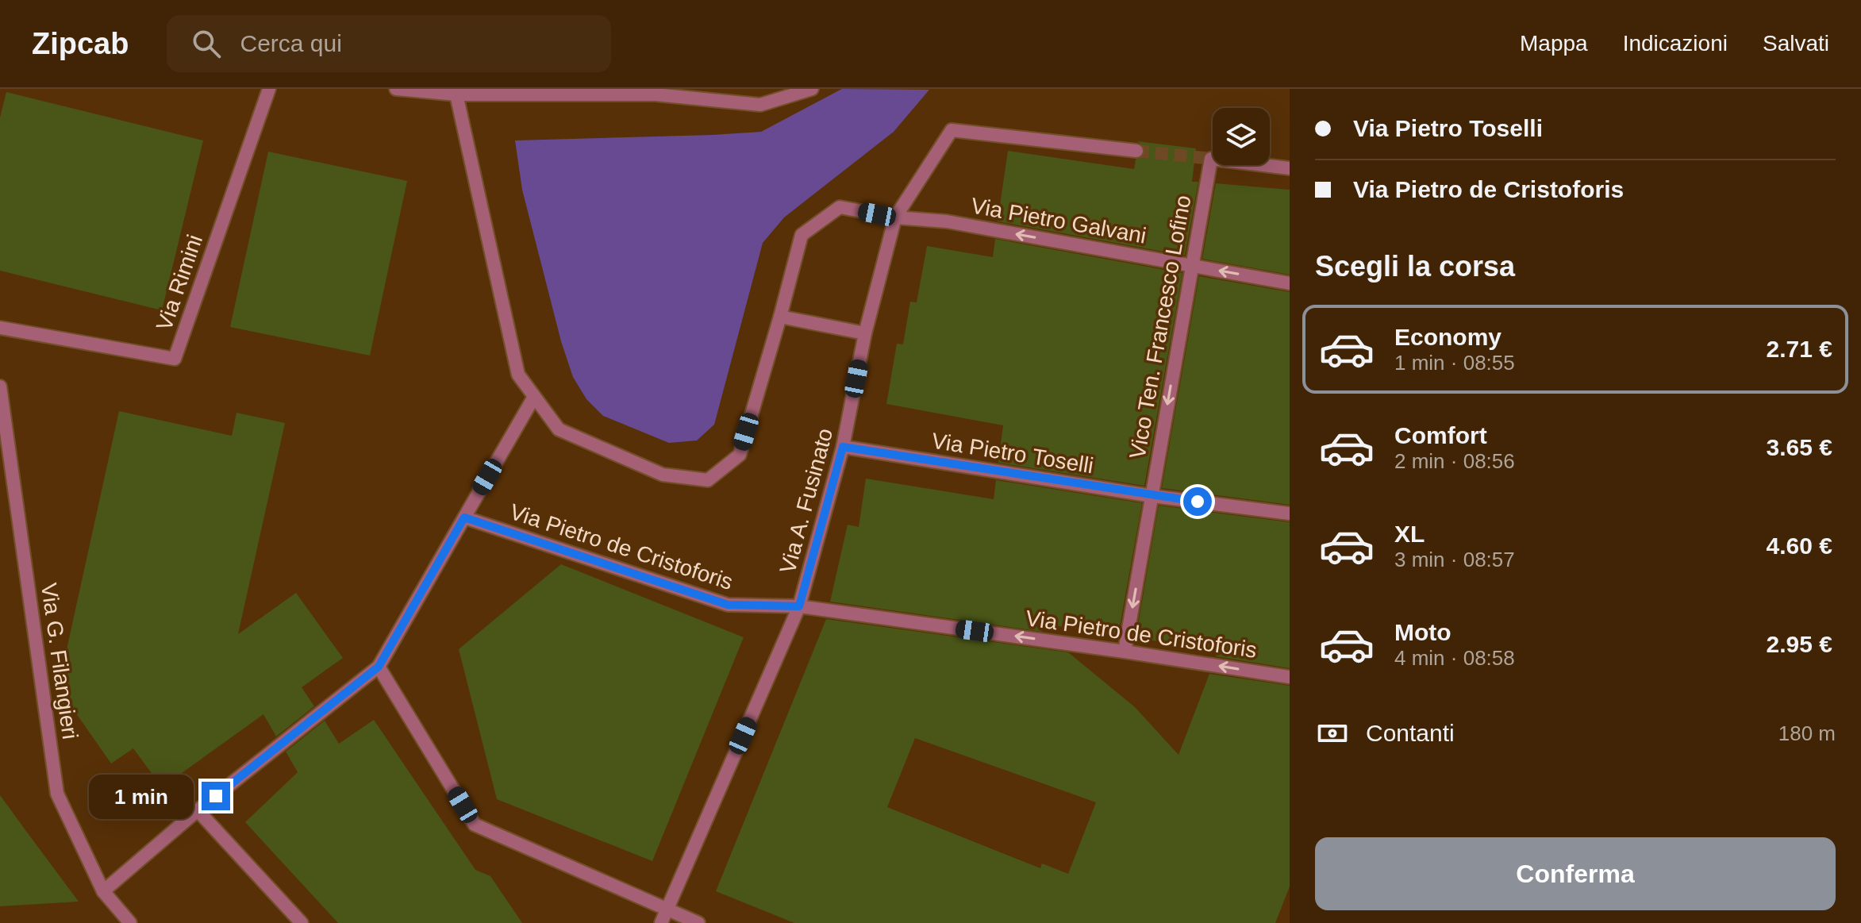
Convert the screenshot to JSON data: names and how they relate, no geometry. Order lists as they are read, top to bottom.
{
  "streets": {
    "street": [
      "Via Pietro Galvani",
      "Via Rimini",
      "Vico Ten. Francesco Lofino",
      "Via Pietro Toselli",
      "Via A. Fusinato",
      "Via Pietro de Cristoforis",
      "Via G. Filangieri"
    ]
  },
  "crossings": [
    ["Via Pietro Galvani", "Vico Ten. Francesco Lofino"],
    ["Via Pietro Galvani", "Via A. Fusinato"],
    ["Vico Ten. Francesco Lofino", "Via Pietro Toselli"],
    ["Vico Ten. Francesco Lofino", "Via Pietro de Cristoforis"],
    ["Via Pietro Toselli", "Via A. Fusinato"],
    ["Via A. Fusinato", "Via Pietro de Cristoforis"]
  ],
  "one_way": ["Vico Ten. Francesco Lofino", "Via Pietro de Cristoforis"],
  "page": {
    "header": "Zipcab",
    "search": "Cerca qui",
    "nav": ["Mappa", "Indicazioni", "Salvati"],
    "banner": ["Via Pietro Toselli", "Via Pietro de Cristoforis"],
    "heading": "Scegli la corsa",
    "list": [
      {
        "name": "Economy",
        "note": "1 min · 08:55",
        "value": "2.71 €"
      },
      {
        "name": "Comfort",
        "note": "2 min · 08:56",
        "value": "3.65 €"
      },
      {
        "name": "XL",
        "note": "3 min · 08:57",
        "value": "4.60 €"
      },
      {
        "name": "Moto",
        "note": "4 min · 08:58",
        "value": "2.95 €"
      }
    ],
    "pay": ["Contanti", "180 m"],
    "bubble": "1 min",
    "buttons": "Conferma"
  }
}
